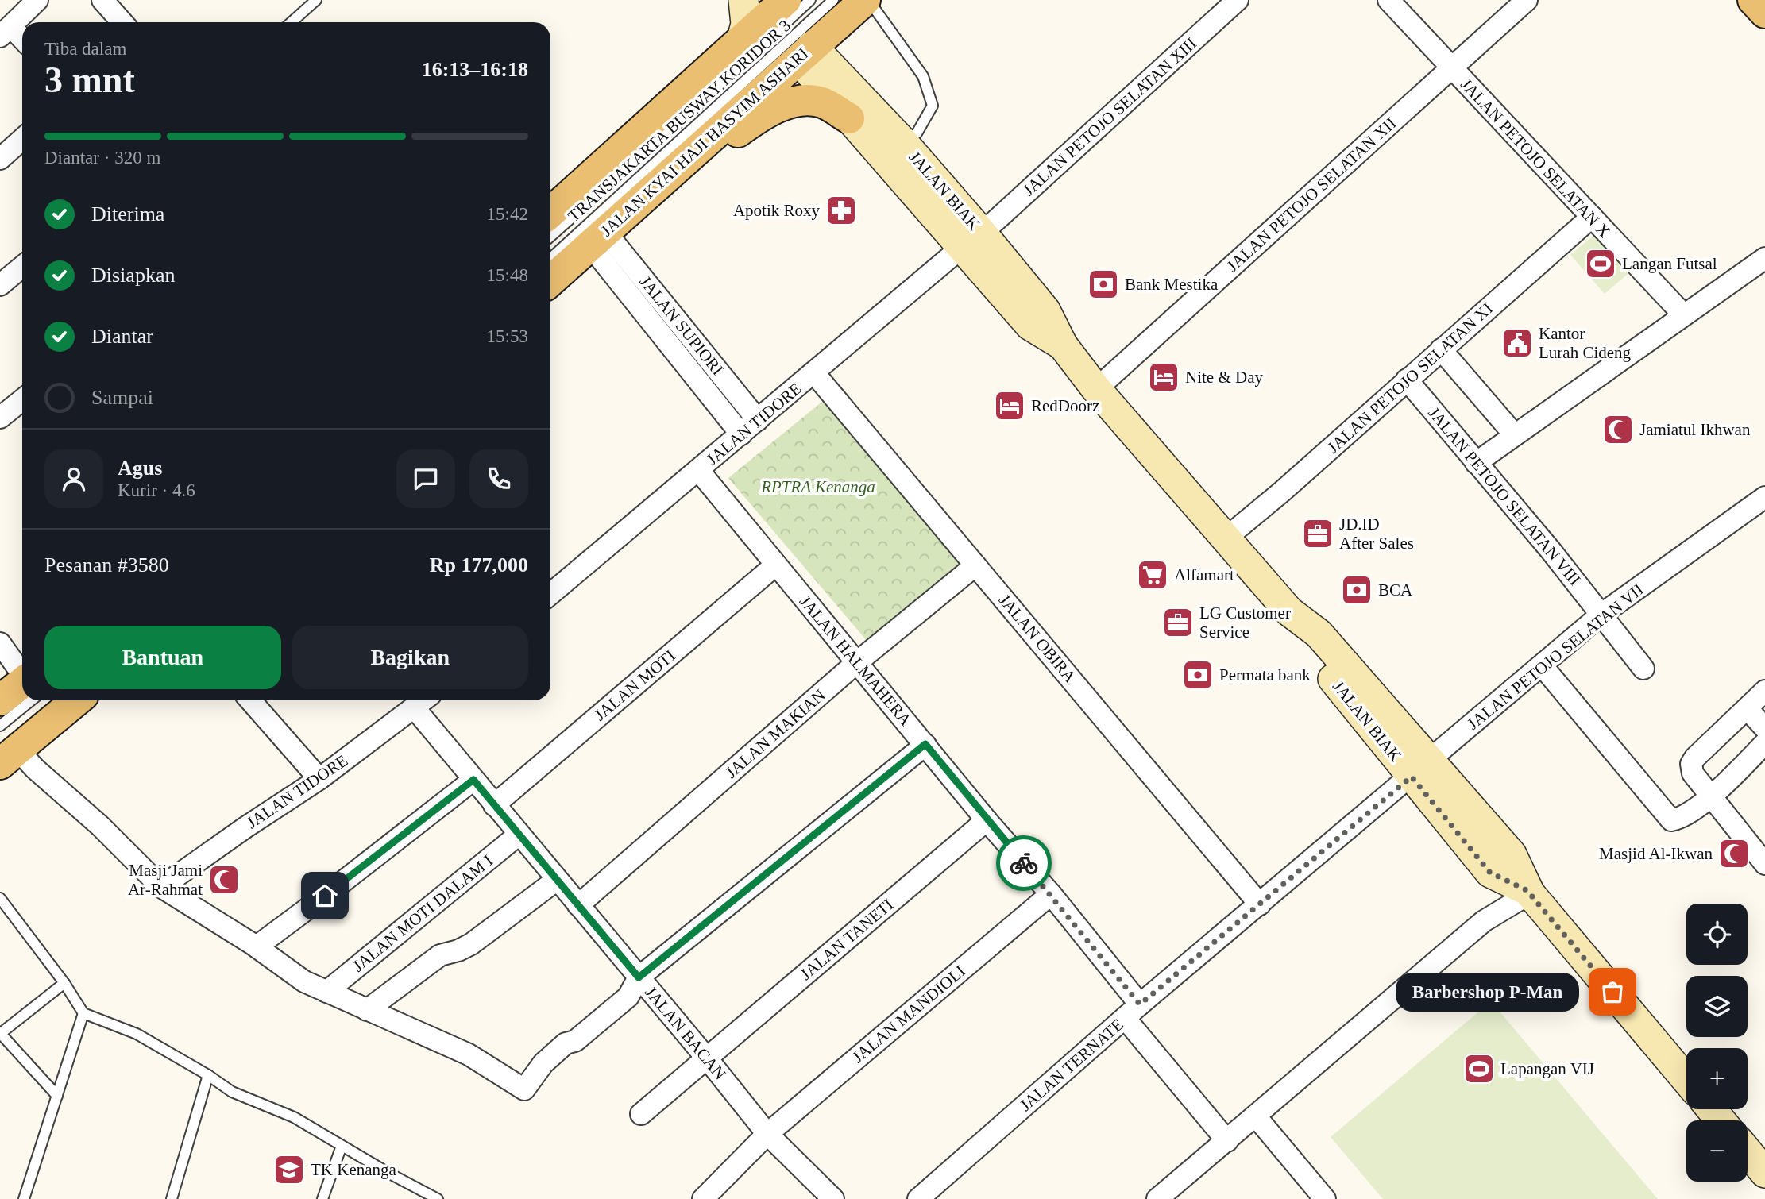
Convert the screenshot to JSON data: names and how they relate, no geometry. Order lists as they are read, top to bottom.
{
  "streets": {
    "main road": ["JALAN KYAI HAJI HASYIM ASHARI", "JALAN BIAK"],
    "street": [
      "JALAN PETOJO SELATAN XIII",
      "JALAN PETOJO SELATAN X",
      "JALAN PETOJO SELATAN XII",
      "JALAN SUPIORI",
      "JALAN PETOJO SELATAN XI",
      "JALAN TIDORE",
      "JALAN PETOJO SELATAN VIII",
      "JALAN OBIRA",
      "JALAN PETOJO SELATAN VII",
      "JALAN HALMAHERA",
      "JALAN MOTI",
      "JALAN MAKIAN",
      "JALAN MOTI DALAM I",
      "JALAN TANETI",
      "JALAN MANDIOLI",
      "JALAN BACAN",
      "JALAN TERNATE"
    ],
    "lane": ["TRANSJAKARTA BUSWAY KORIDOR 3"]
  },
  "crossings": [
    ["JALAN PETOJO SELATAN XIII", "JALAN BIAK"],
    ["JALAN PETOJO SELATAN XIII", "JALAN TIDORE"],
    ["JALAN KYAI HAJI HASYIM ASHARI", "JALAN BIAK"],
    ["JALAN KYAI HAJI HASYIM ASHARI", "JALAN SUPIORI"],
    ["JALAN PETOJO SELATAN X", "JALAN PETOJO SELATAN XII"],
    ["JALAN PETOJO SELATAN X", "JALAN PETOJO SELATAN XI"],
    ["JALAN BIAK", "JALAN PETOJO SELATAN XII"],
    ["JALAN BIAK", "JALAN PETOJO SELATAN XI"],
    ["JALAN BIAK", "JALAN TIDORE"],
    ["JALAN BIAK", "JALAN PETOJO SELATAN VII"],
    ["JALAN BIAK", "JALAN TERNATE"],
    ["JALAN SUPIORI", "JALAN TIDORE"],
    ["JALAN PETOJO SELATAN XI", "JALAN PETOJO SELATAN VIII"],
    ["JALAN TIDORE", "JALAN OBIRA"],
    ["JALAN TIDORE", "JALAN HALMAHERA"],
    ["JALAN TIDORE", "JALAN BACAN"],
    ["JALAN PETOJO SELATAN VIII", "JALAN PETOJO SELATAN VII"],
    ["JALAN OBIRA", "JALAN MAKIAN"],
    ["JALAN OBIRA", "JALAN TERNATE"],
    ["JALAN PETOJO SELATAN VII", "JALAN TERNATE"],
    ["JALAN HALMAHERA", "JALAN MOTI"],
    ["JALAN HALMAHERA", "JALAN MAKIAN"],
    ["JALAN HALMAHERA", "JALAN TANETI"],
    ["JALAN HALMAHERA", "JALAN MANDIOLI"],
    ["JALAN HALMAHERA", "JALAN TERNATE"],
    ["JALAN MOTI", "JALAN BACAN"],
    ["JALAN MAKIAN", "JALAN BACAN"],
    ["JALAN MOTI DALAM I", "JALAN BACAN"],
    ["JALAN TANETI", "JALAN BACAN"],
    ["JALAN MANDIOLI", "JALAN BACAN"]
  ],
  "parks": ["RPTRA Kenanga"],
  "places": {
    "pharmacy": ["Apotik Roxy"],
    "sports": ["Langan Futsal", "Lapangan VIJ"],
    "bank": ["Bank Mestika", "BCA", "Permata bank"],
    "public building": ["Kantor Lurah Cideng"],
    "hotel": ["Nite & Day", "RedDoorz"],
    "mosque": ["Jamiatul Ikhwan", "Masjid Al-Ikwan", "Masji Jami Ar-Rahmat"],
    "office": ["JD.ID After Sales", "LG Customer Service"],
    "supermarket": ["Alfamart"],
    "other": ["Barbershop P-Man"],
    "school or university": ["TK Kenanga"]
  },
  "page": {
    "heading": ["3 mnt", "Tiba dalam", "16:13–16:18"],
    "panel": [
      "Agus",
      "Kurir · 4.6",
      "Pesanan #3580",
      "Rp 177,000"
    ],
    "bar": "Diantar · 320 m",
    "list": [
      ["Diterima", "15:42"],
      ["Disiapkan", "15:48"],
      ["Diantar", "15:53"],
      "Sampai"
    ],
    "buttons": ["Bantuan", "Bagikan"],
    "map_buttons": ["+", "−"],
    "bubble": "Barbershop P-Man"
  }
}
